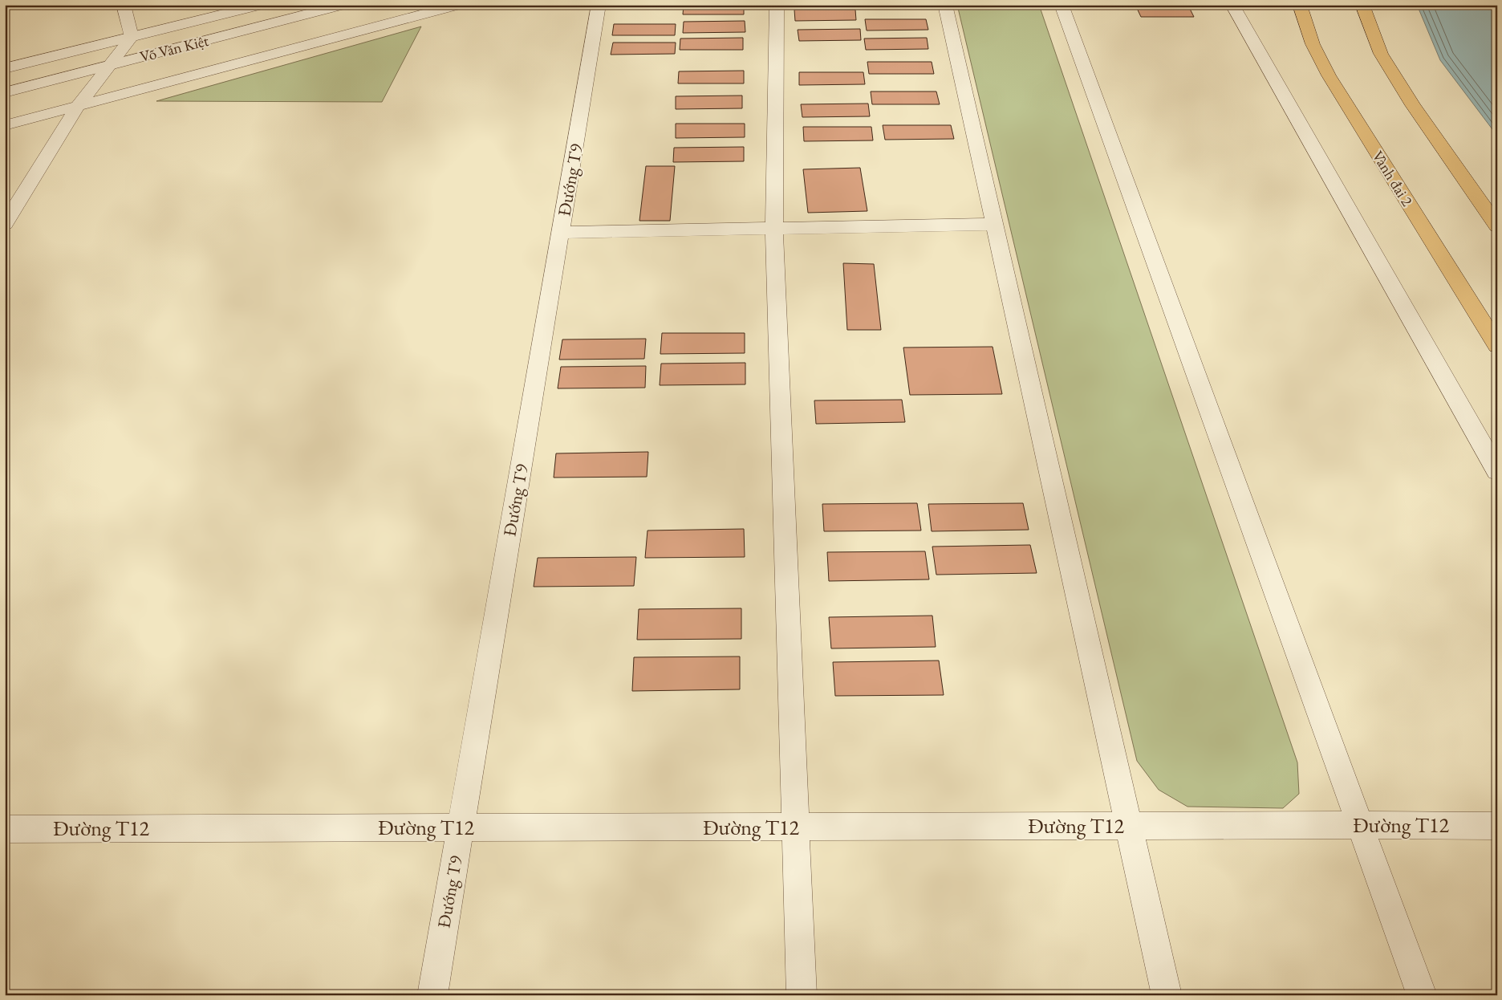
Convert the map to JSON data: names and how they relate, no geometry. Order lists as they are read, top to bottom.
{
  "streets": {
    "main road": ["Vành đai 2"],
    "street": ["Võ Văn Kiệt", "Đướng T9", "Đường T12"]
  },
  "crossings": [
    ["Đướng T9", "Đường T12"]
  ]
}
